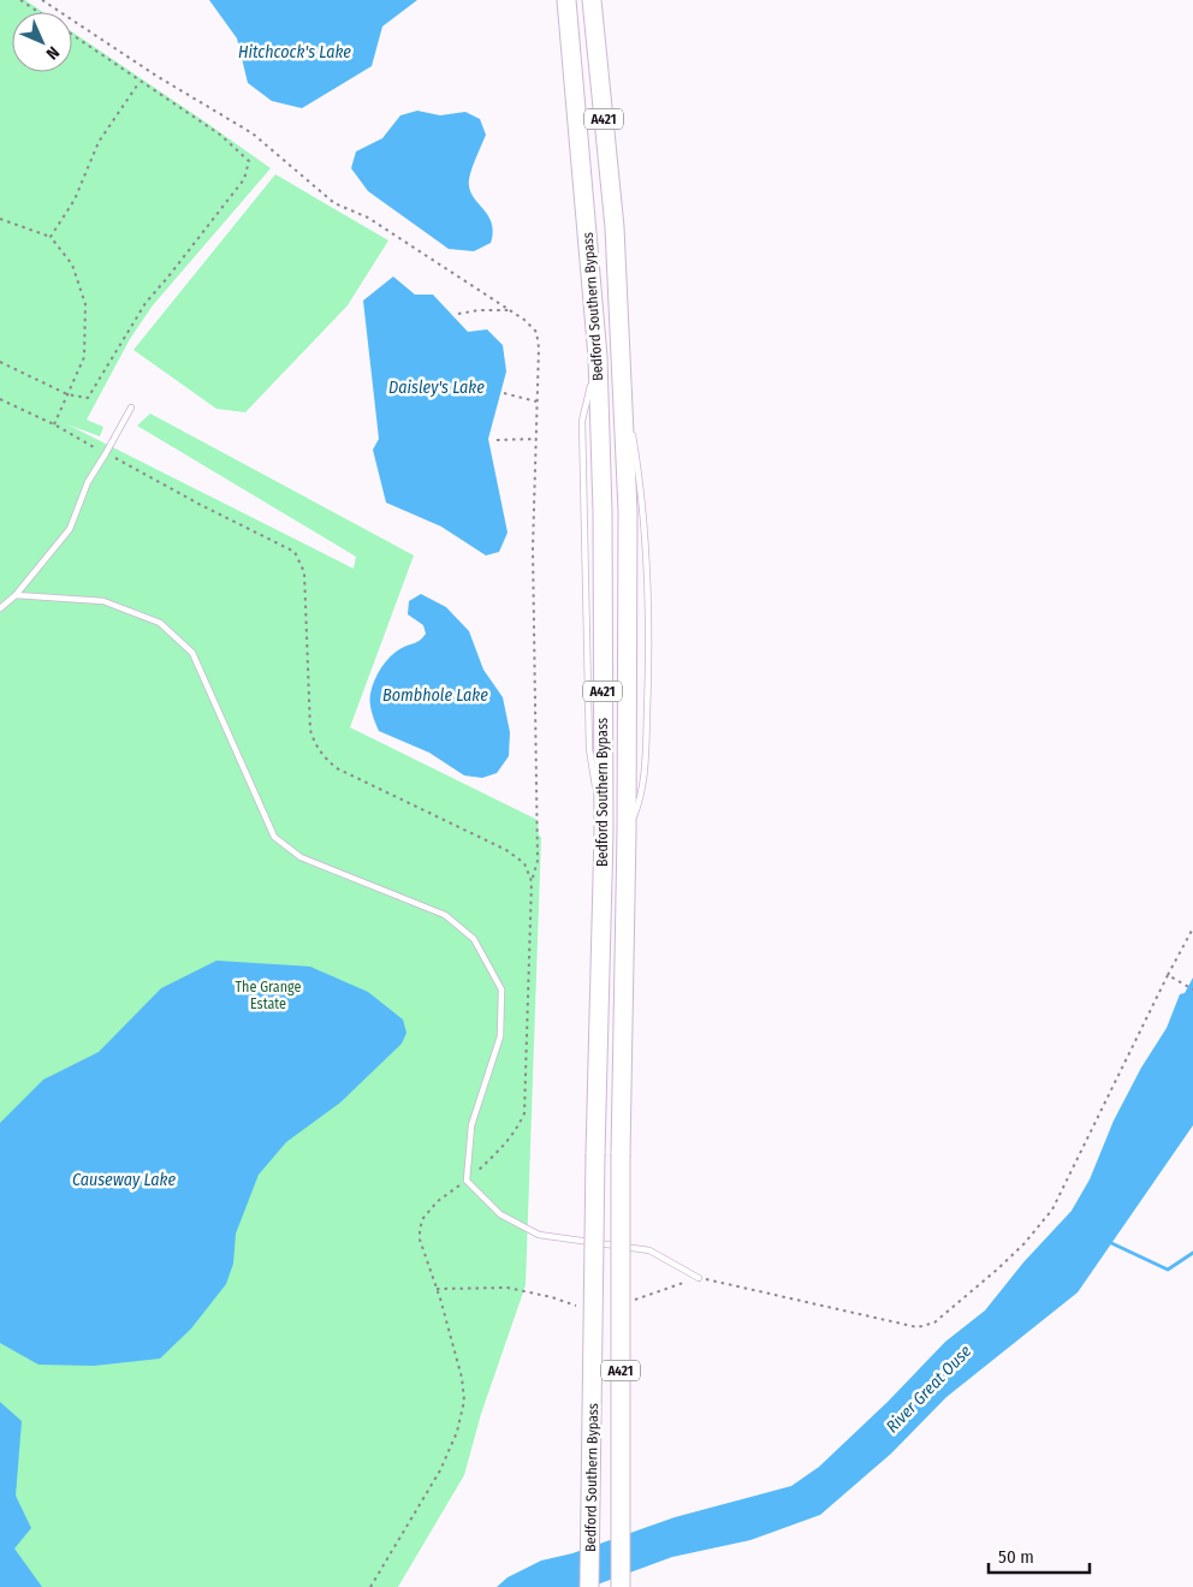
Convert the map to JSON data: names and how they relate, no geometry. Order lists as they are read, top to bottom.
{
  "streets": {
    "highway": ["A421", "Bedford Southern Bypass"]
  },
  "water": [
    "Hitchcock's Lake",
    "Daisley's Lake",
    "Bombhole Lake",
    "Causeway Lake",
    "River Great Ouse"
  ],
  "parks": ["The Grange Estate"],
  "scale_bar": "50 m",
  "north": "bottom right"
}
